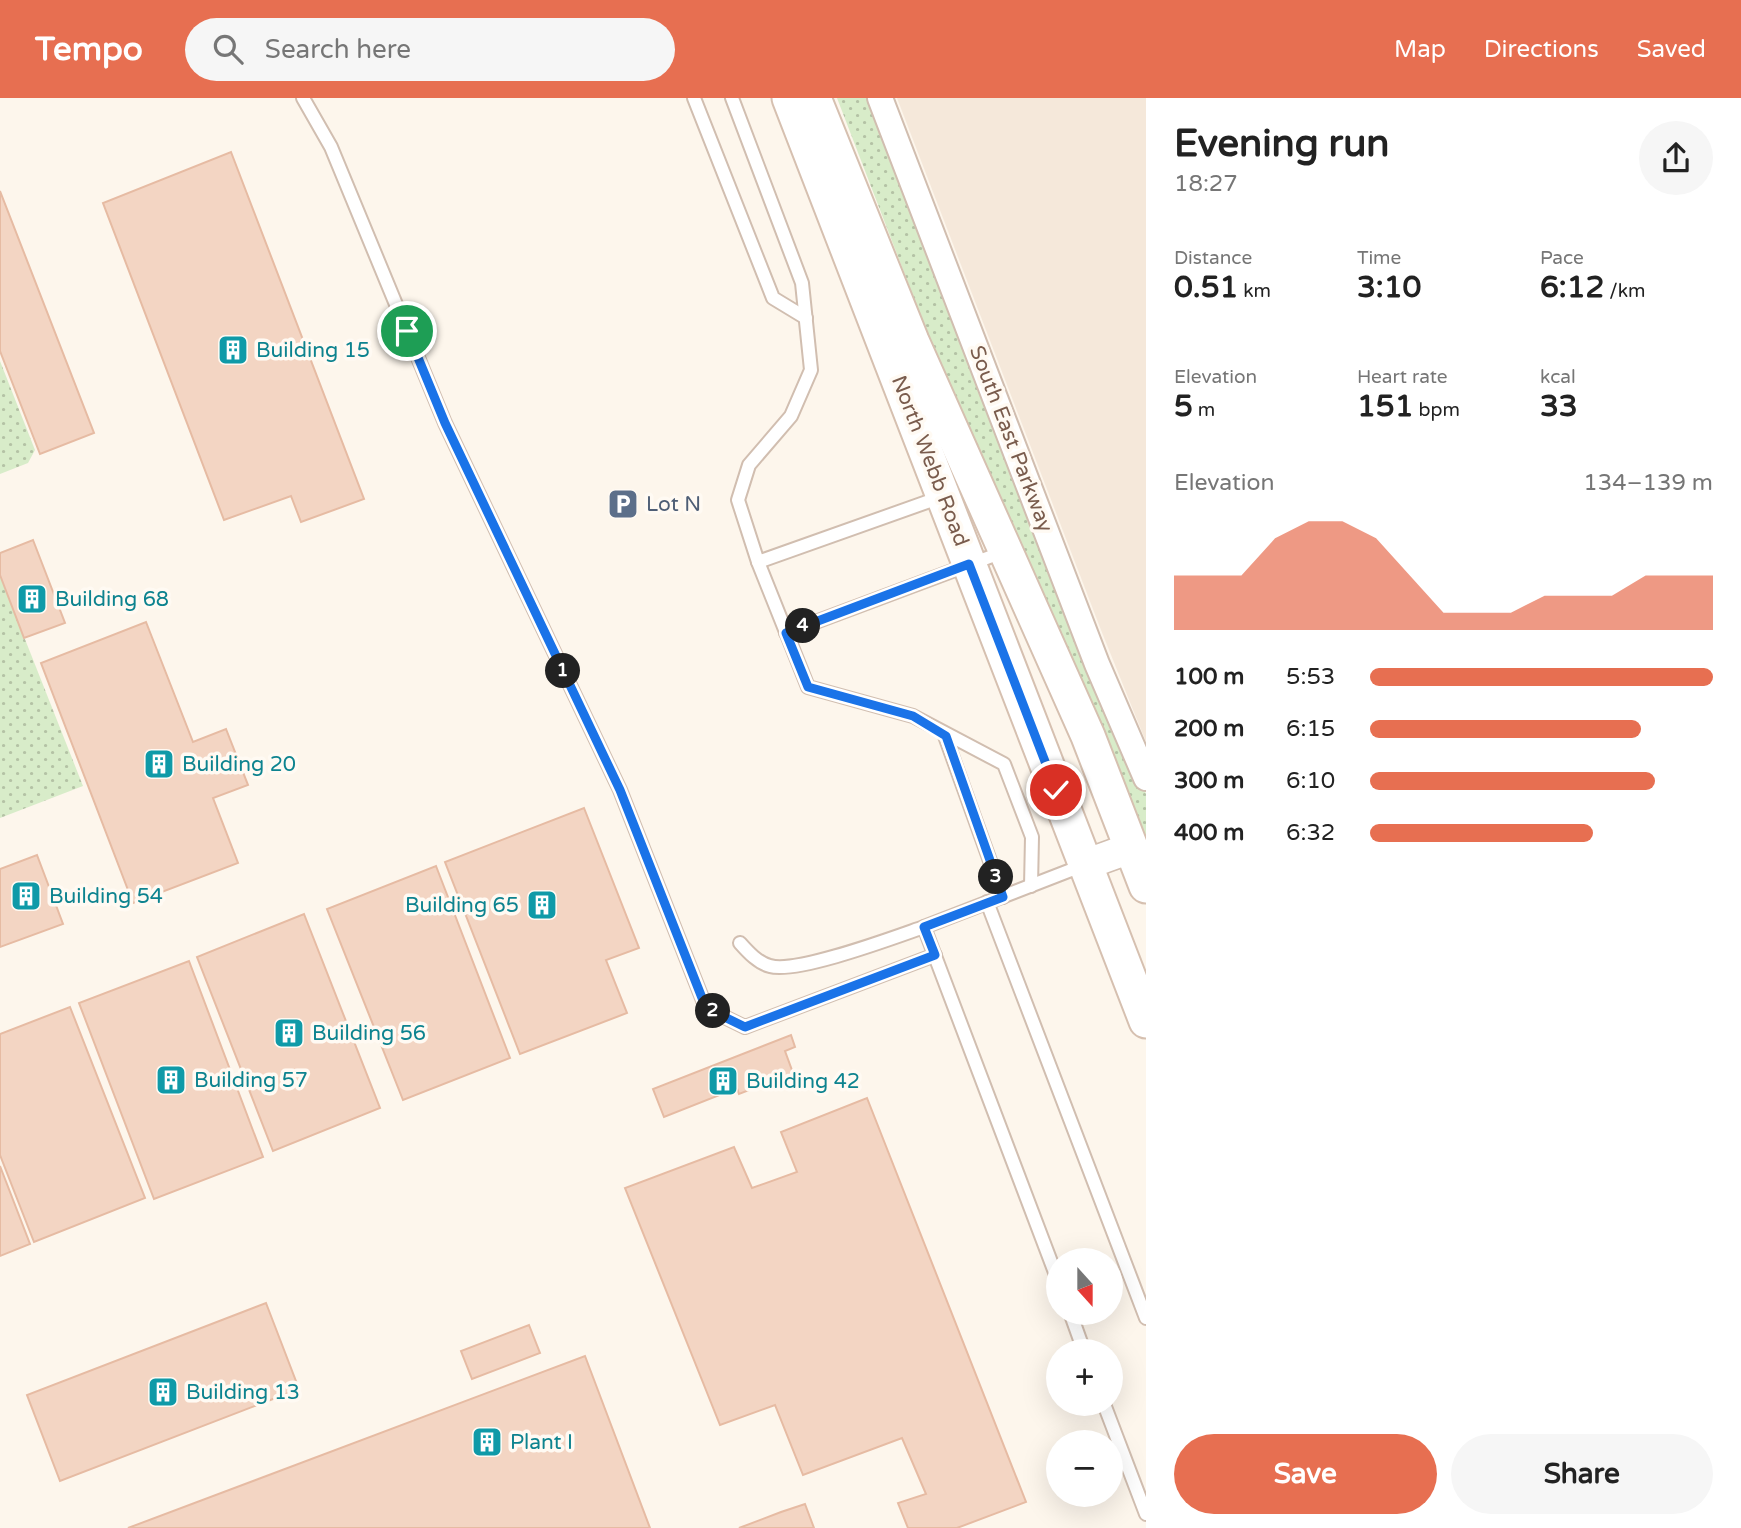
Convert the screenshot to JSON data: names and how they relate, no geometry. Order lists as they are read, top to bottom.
{
  "streets": {
    "main road": ["North Webb Road"],
    "street": ["South East Parkway"]
  },
  "places": {
    "building": [
      "Building 15",
      "Building 68",
      "Building 20",
      "Building 54",
      "Building 65",
      "Building 56",
      "Building 57",
      "Building 42",
      "Building 13",
      "Plant I"
    ],
    "parking": ["Lot N"]
  },
  "north": "bottom",
  "page": {
    "header": "Tempo",
    "search": "Search here",
    "nav": ["Map", "Directions", "Saved"],
    "heading": ["Evening run", "18:27"],
    "stats": [
      ["Distance", "0.51 km"],
      ["Time", "3:10"],
      ["Pace", "6:12 /km"],
      ["Elevation", "5 m"],
      ["Heart rate", "151 bpm"],
      ["kcal", "33"]
    ],
    "chart": ["Elevation", "134–139 m"],
    "pins": [
      "4",
      "1",
      "3",
      "2"
    ],
    "list": [
      {
        "name": "100 m",
        "note": "5:53"
      },
      {
        "name": "200 m",
        "note": "6:15"
      },
      {
        "name": "300 m",
        "note": "6:10"
      },
      {
        "name": "400 m",
        "note": "6:32"
      }
    ],
    "map_buttons": ["+", "−"],
    "buttons": ["Save", "Share"]
  }
}
